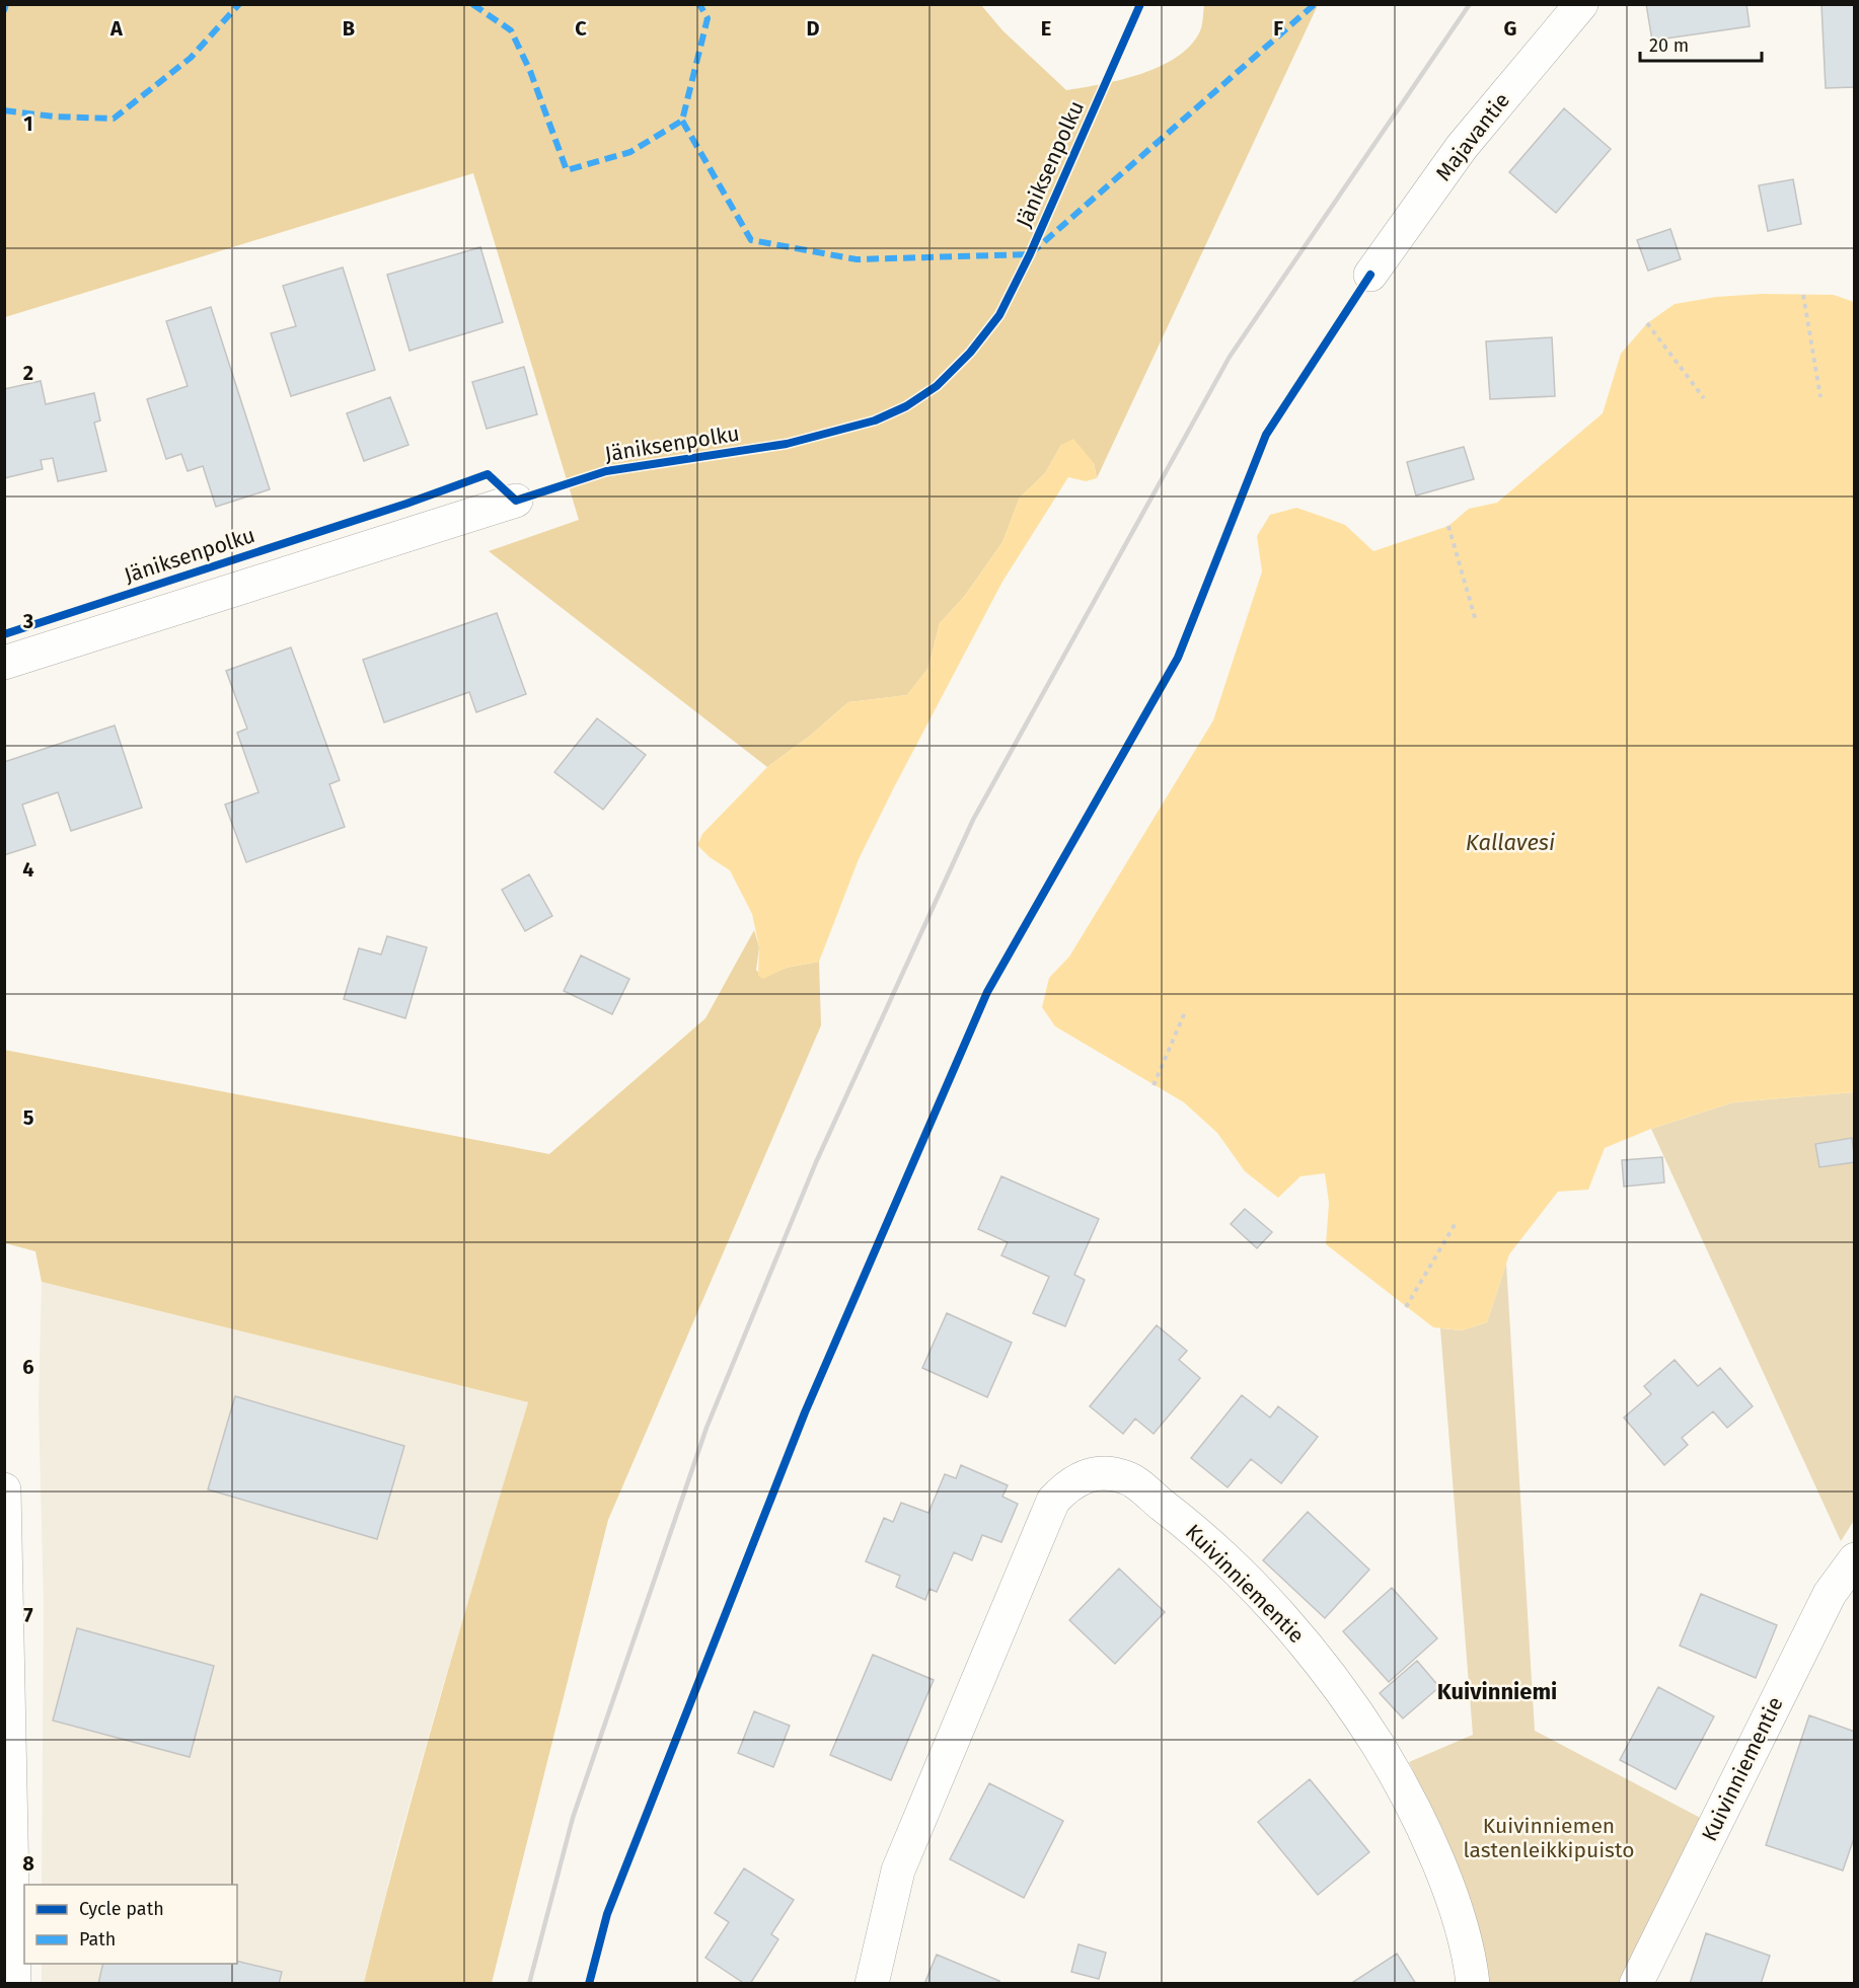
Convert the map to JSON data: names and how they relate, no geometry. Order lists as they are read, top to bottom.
{
  "streets": {
    "street": ["Majavantie", "Kuivinniementie"],
    "cycle path": ["Jäniksenpolku"]
  },
  "districts": ["Kuivinniemi"],
  "water": ["Kallavesi"],
  "parks": ["Kuivinniemen lastenleikkipuisto"],
  "legend": ["Cycle path", "Path"],
  "scale_bar": "20 m",
  "grid": {
    "columns": [
      "A",
      "B",
      "C",
      "D",
      "E",
      "F",
      "G"
    ],
    "rows": [
      "1",
      "2",
      "3",
      "4",
      "5",
      "6",
      "7",
      "8"
    ]
  }
}
